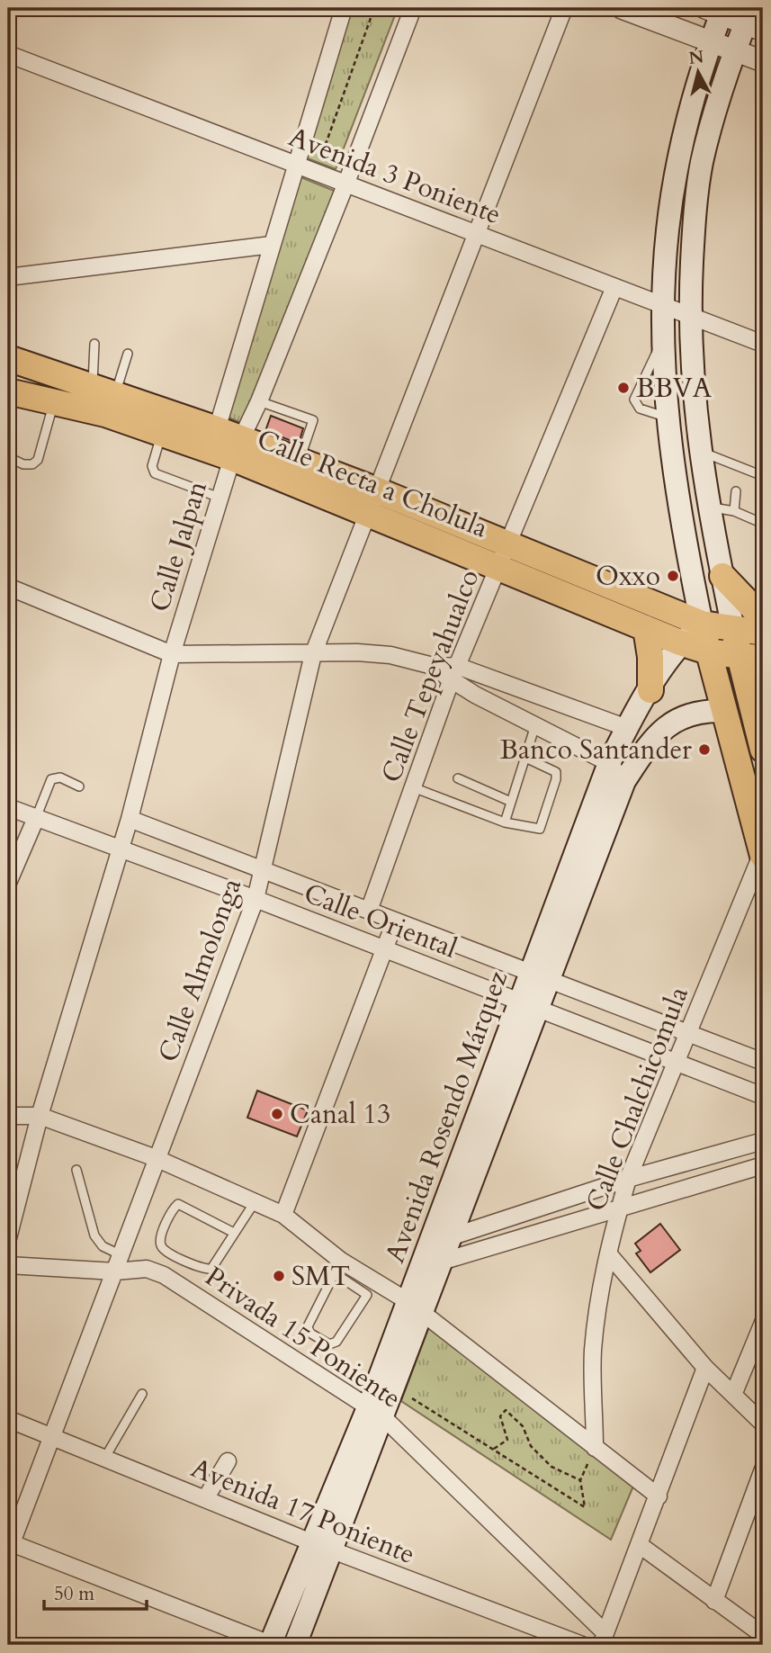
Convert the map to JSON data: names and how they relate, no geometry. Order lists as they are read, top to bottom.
{
  "streets": {
    "main road": ["Calle Recta a Cholula", "Avenida Rosendo Márquez"],
    "street": [
      "Avenida 3 Poniente",
      "Calle Jalpan",
      "Calle Tepeyahualco",
      "Calle Oriental",
      "Calle Almolonga",
      "Calle Chalchicomula",
      "Privada 15 Poniente",
      "Avenida 17 Poniente"
    ]
  },
  "crossings": [
    ["Avenida 3 Poniente", "Calle Jalpan"],
    ["Avenida 3 Poniente", "Calle Tepeyahualco"],
    ["Avenida 3 Poniente", "Calle Almolonga"],
    ["Calle Recta a Cholula", "Calle Jalpan"],
    ["Calle Recta a Cholula", "Calle Tepeyahualco"],
    ["Calle Recta a Cholula", "Calle Almolonga"],
    ["Calle Recta a Cholula", "Avenida Rosendo Márquez"],
    ["Calle Jalpan", "Calle Oriental"],
    ["Calle Tepeyahualco", "Calle Oriental"],
    ["Calle Oriental", "Calle Almolonga"],
    ["Calle Oriental", "Calle Chalchicomula"],
    ["Calle Oriental", "Avenida Rosendo Márquez"],
    ["Calle Almolonga", "Privada 15 Poniente"],
    ["Calle Almolonga", "Avenida 17 Poniente"],
    ["Avenida Rosendo Márquez", "Privada 15 Poniente"],
    ["Avenida Rosendo Márquez", "Avenida 17 Poniente"]
  ],
  "places": [
    "BBVA",
    "Oxxo",
    "Banco Santander",
    "Canal 13",
    "SMT"
  ],
  "scale_bar": "50 m",
  "north": "top"
}
